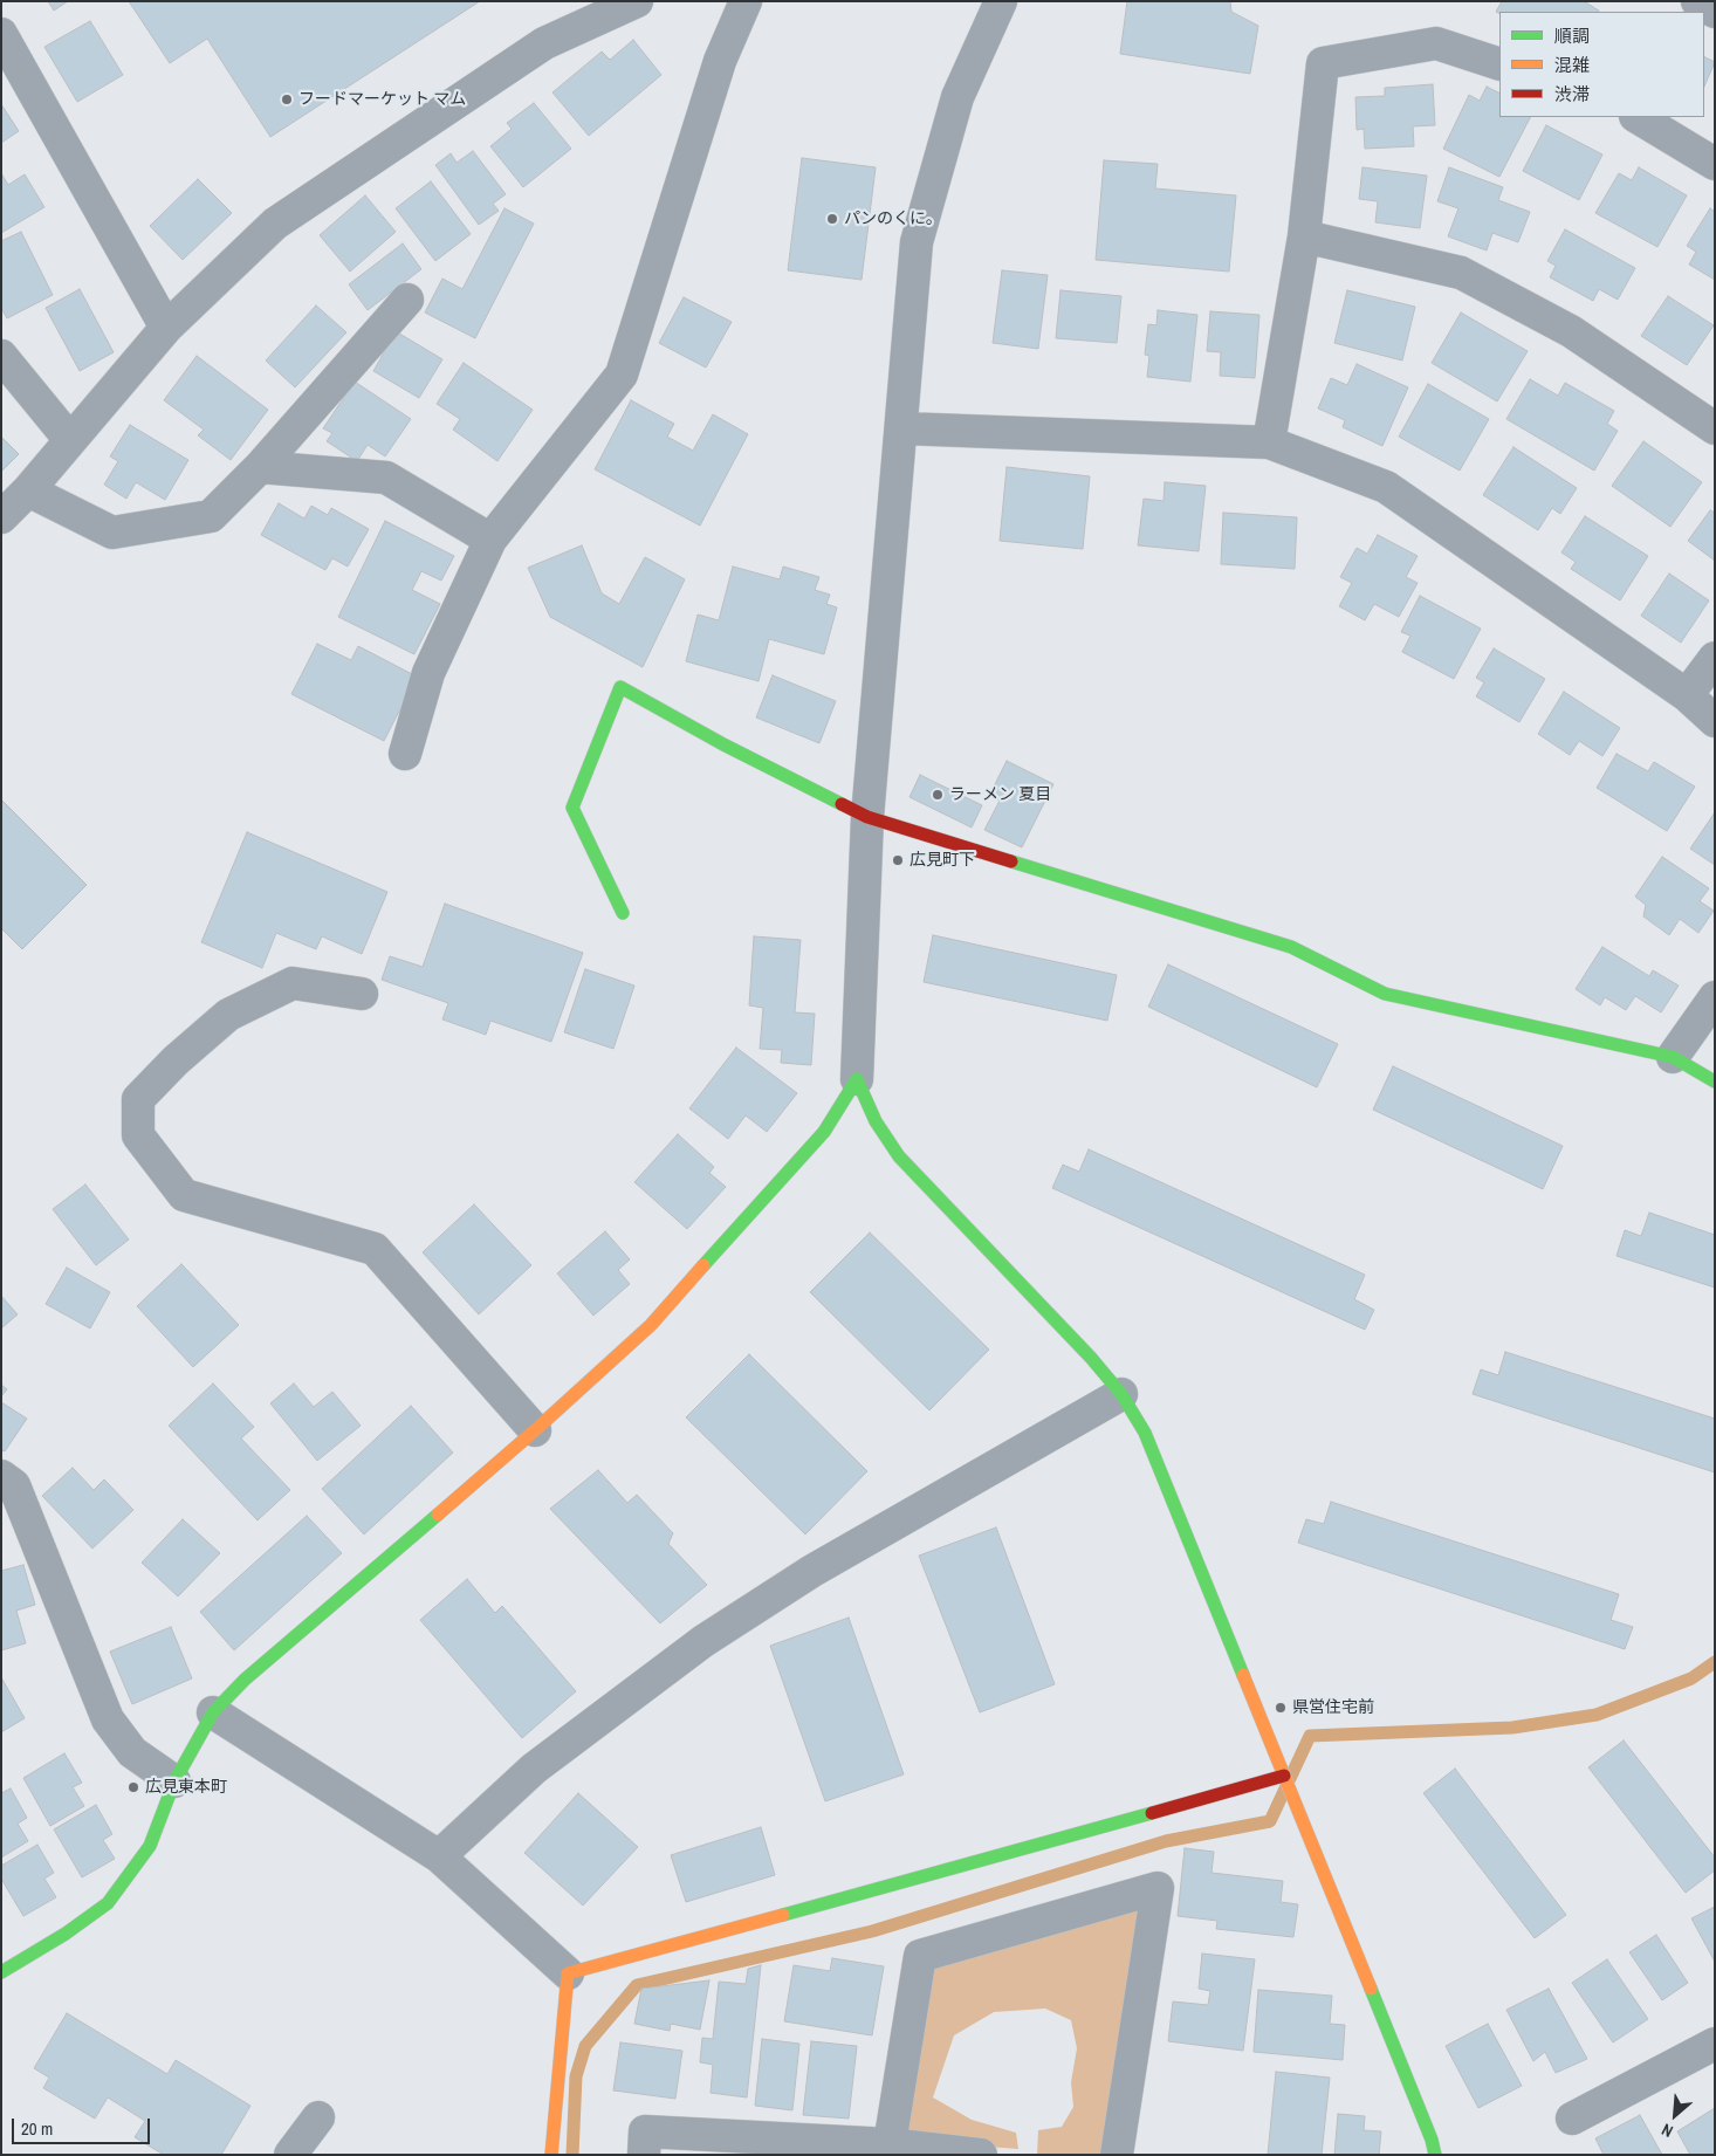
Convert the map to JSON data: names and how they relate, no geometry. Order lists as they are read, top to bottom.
{
  "places": [
    "フードマーケット マム",
    "パンのくに。",
    "ラーメン 夏目",
    "広見町下",
    "県営住宅前",
    "広見東本町"
  ],
  "legend": ["順調", "混雑", "渋滞"],
  "scale_bar": "20 m",
  "north": "bottom left"
}
